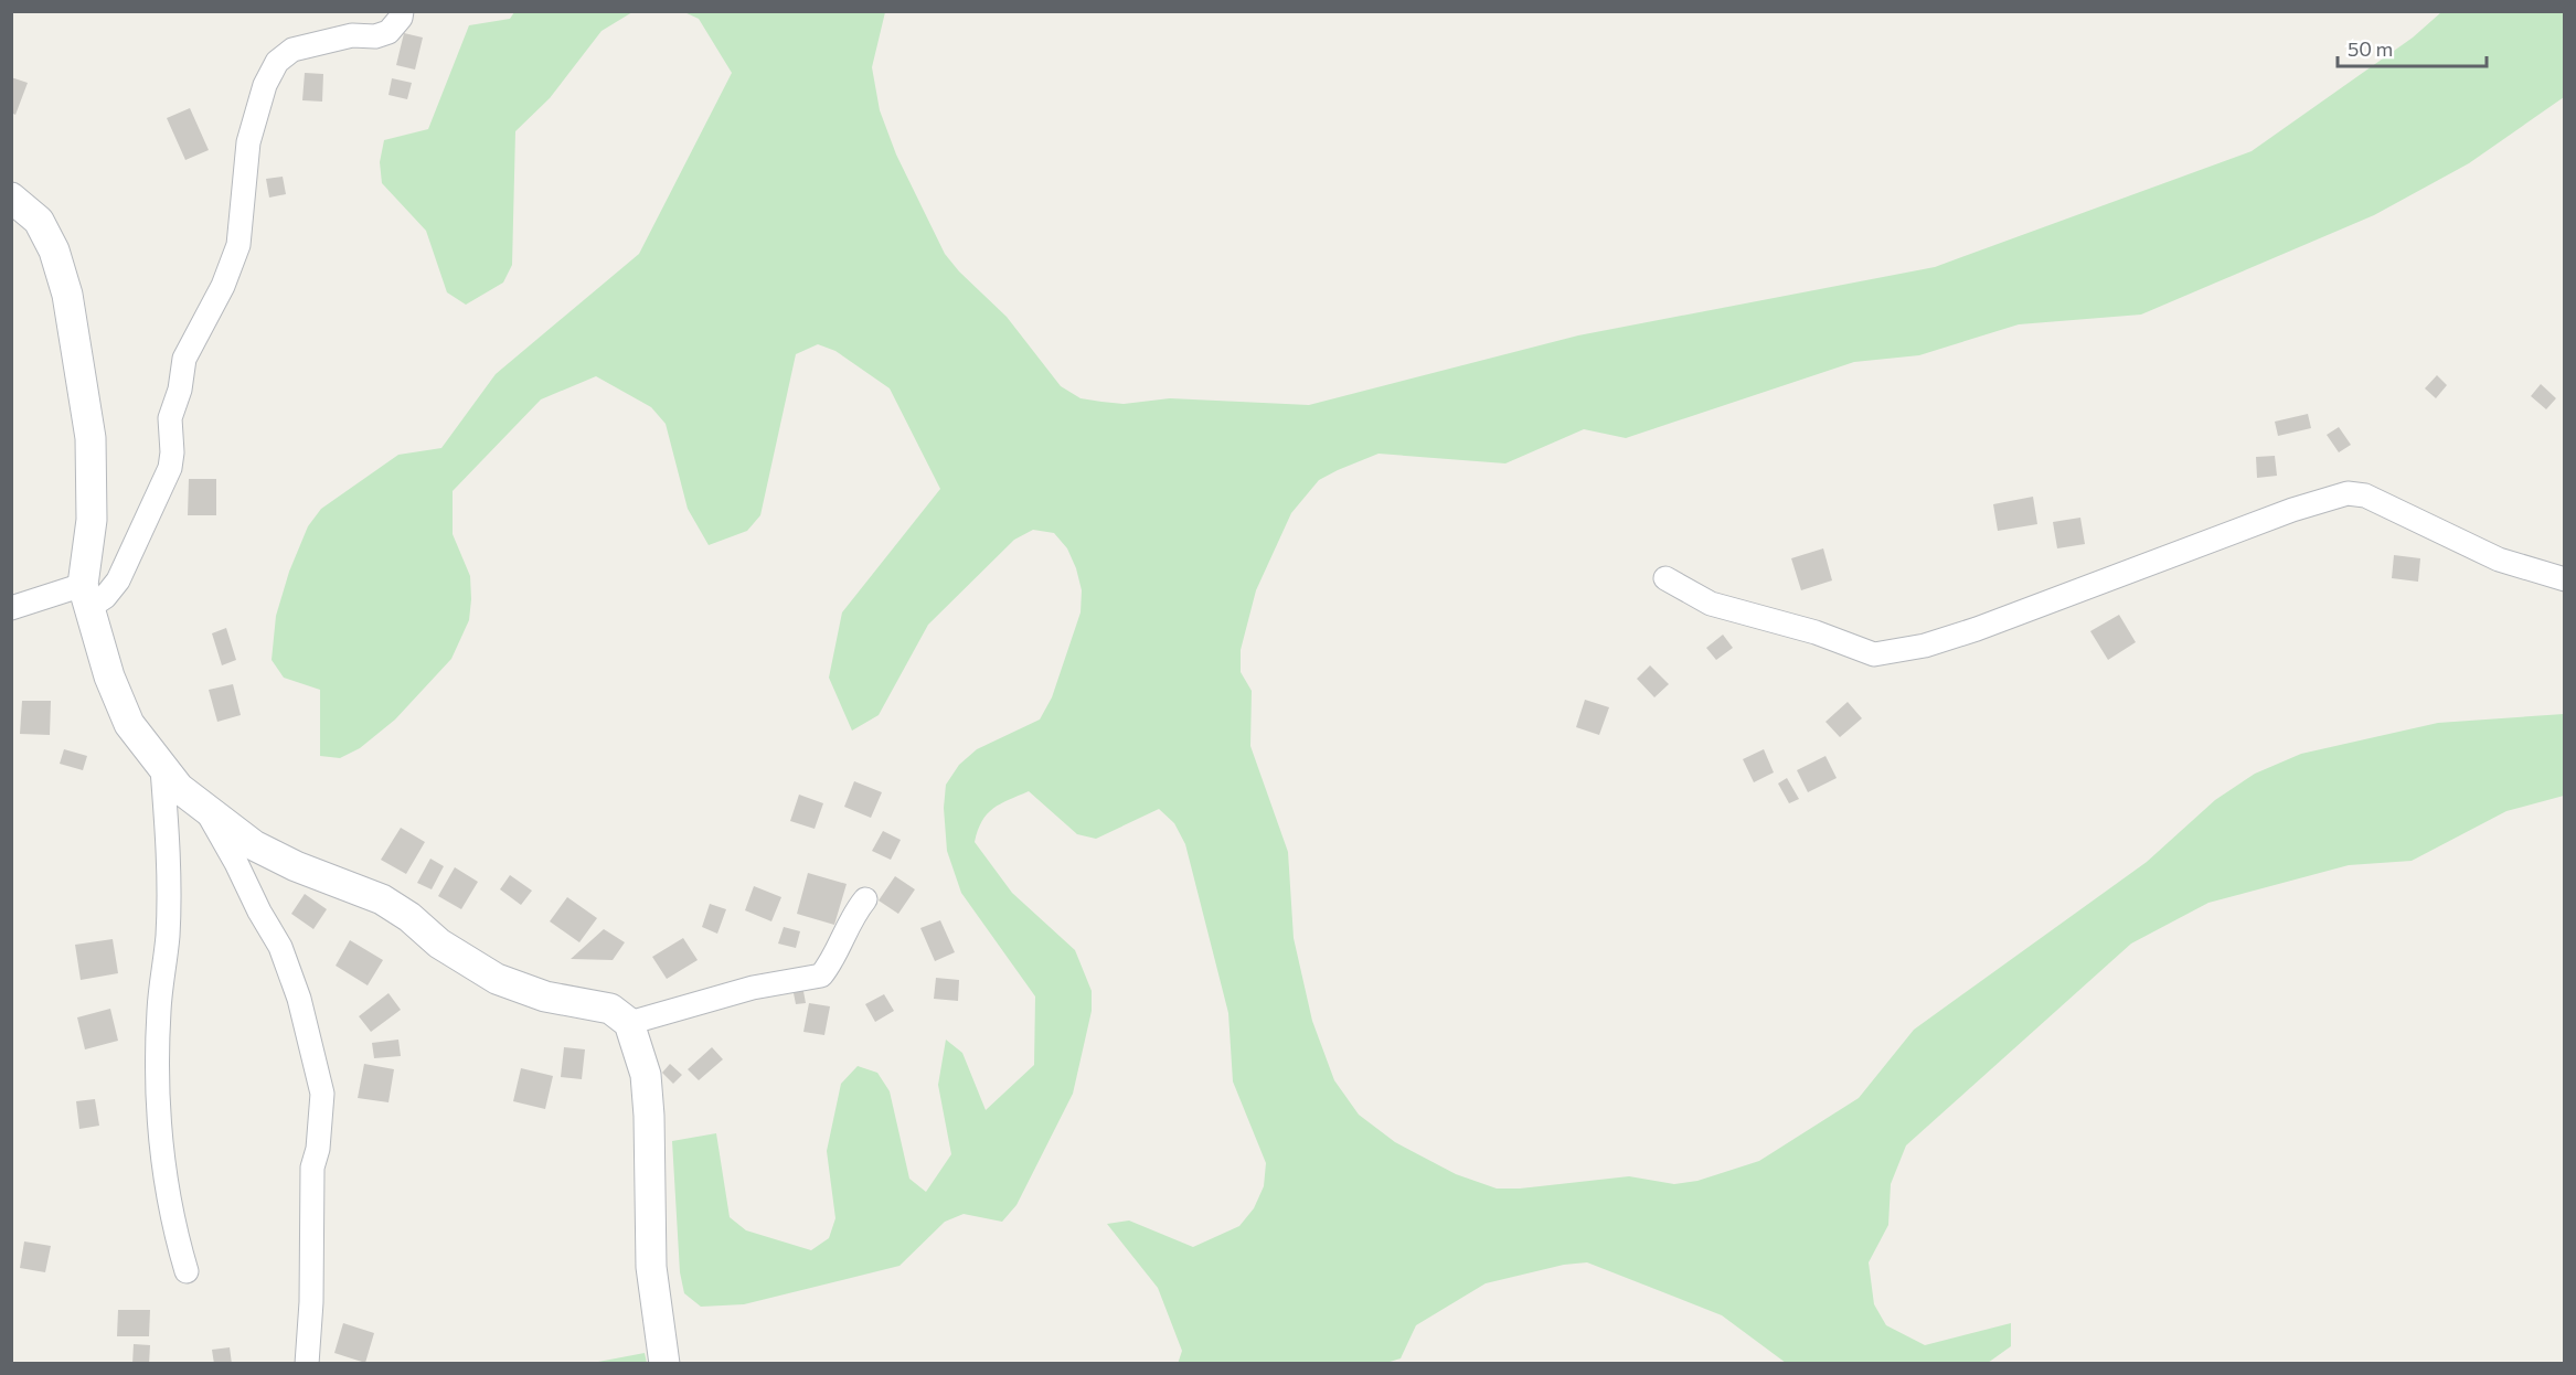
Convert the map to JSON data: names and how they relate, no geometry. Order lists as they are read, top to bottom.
{
  "scale_bar": "50 m"
}
